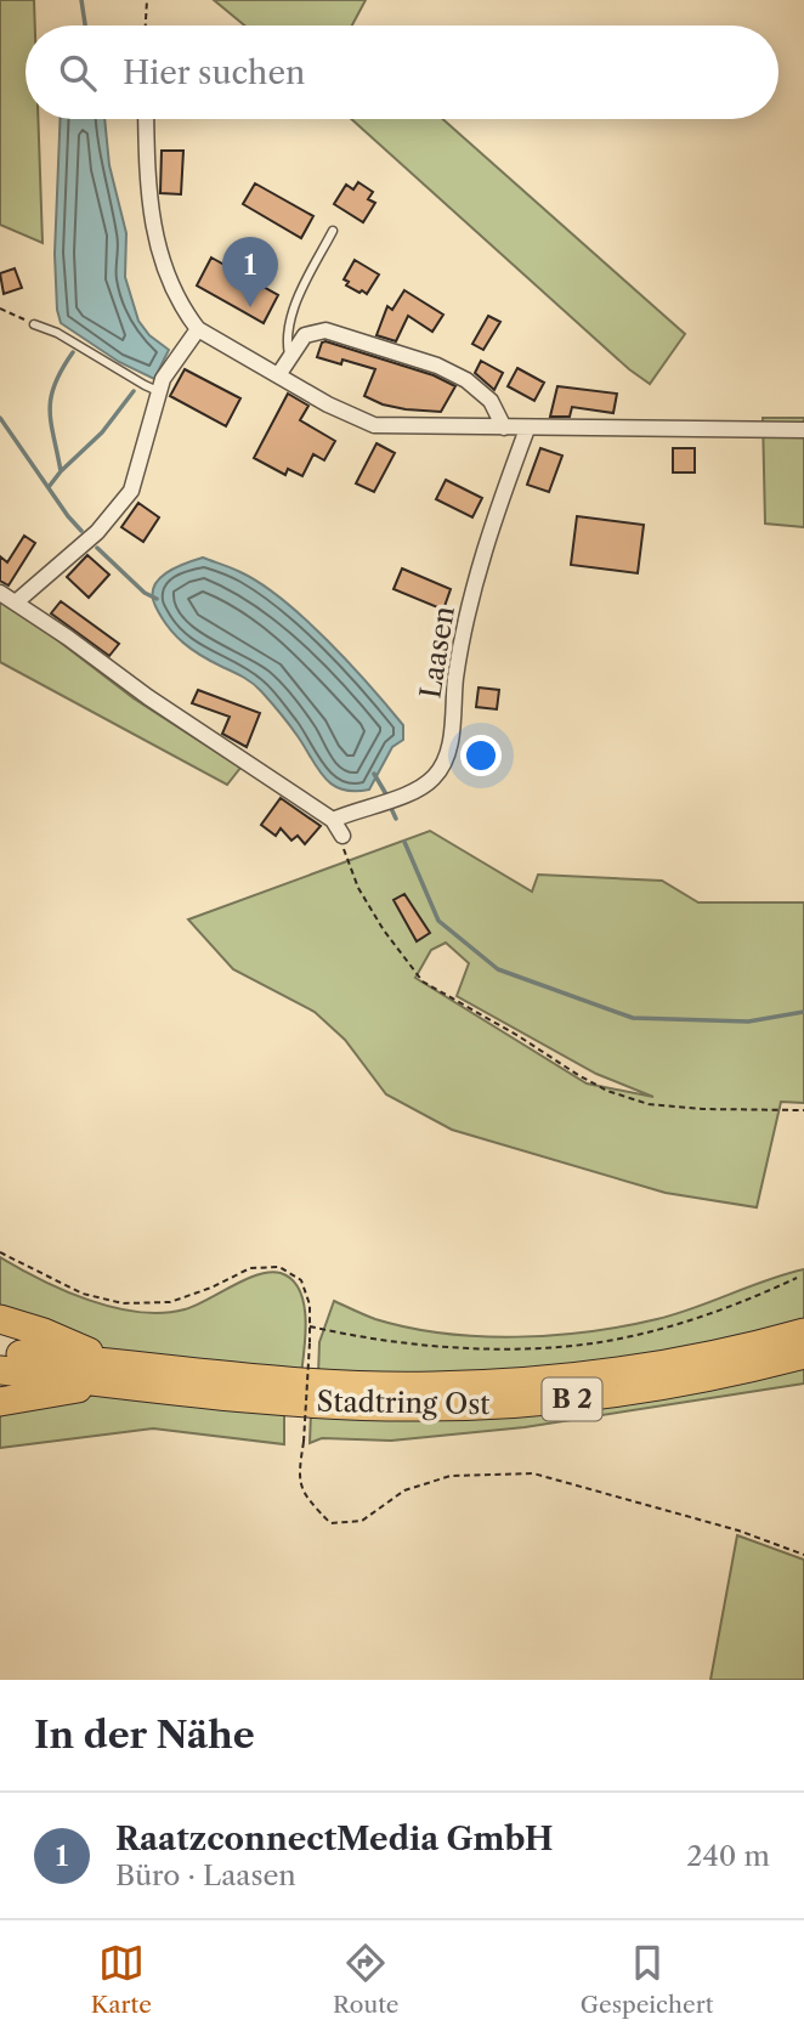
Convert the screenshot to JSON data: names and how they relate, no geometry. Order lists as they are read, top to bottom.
{
  "streets": {
    "highway": ["B 2", "Stadtring Ost"],
    "street": ["Laasen"]
  },
  "crossings": [
    ["B 2", "Stadtring Ost"]
  ],
  "page": {
    "search": "Hier suchen",
    "pins": "1",
    "heading": "In der Nähe",
    "list": [
      {
        "mark": "1",
        "name": "RaatzconnectMedia GmbH",
        "note": "Büro · Laasen",
        "value": "240 m"
      }
    ],
    "nav": ["Karte", "Route", "Gespeichert"]
  }
}
